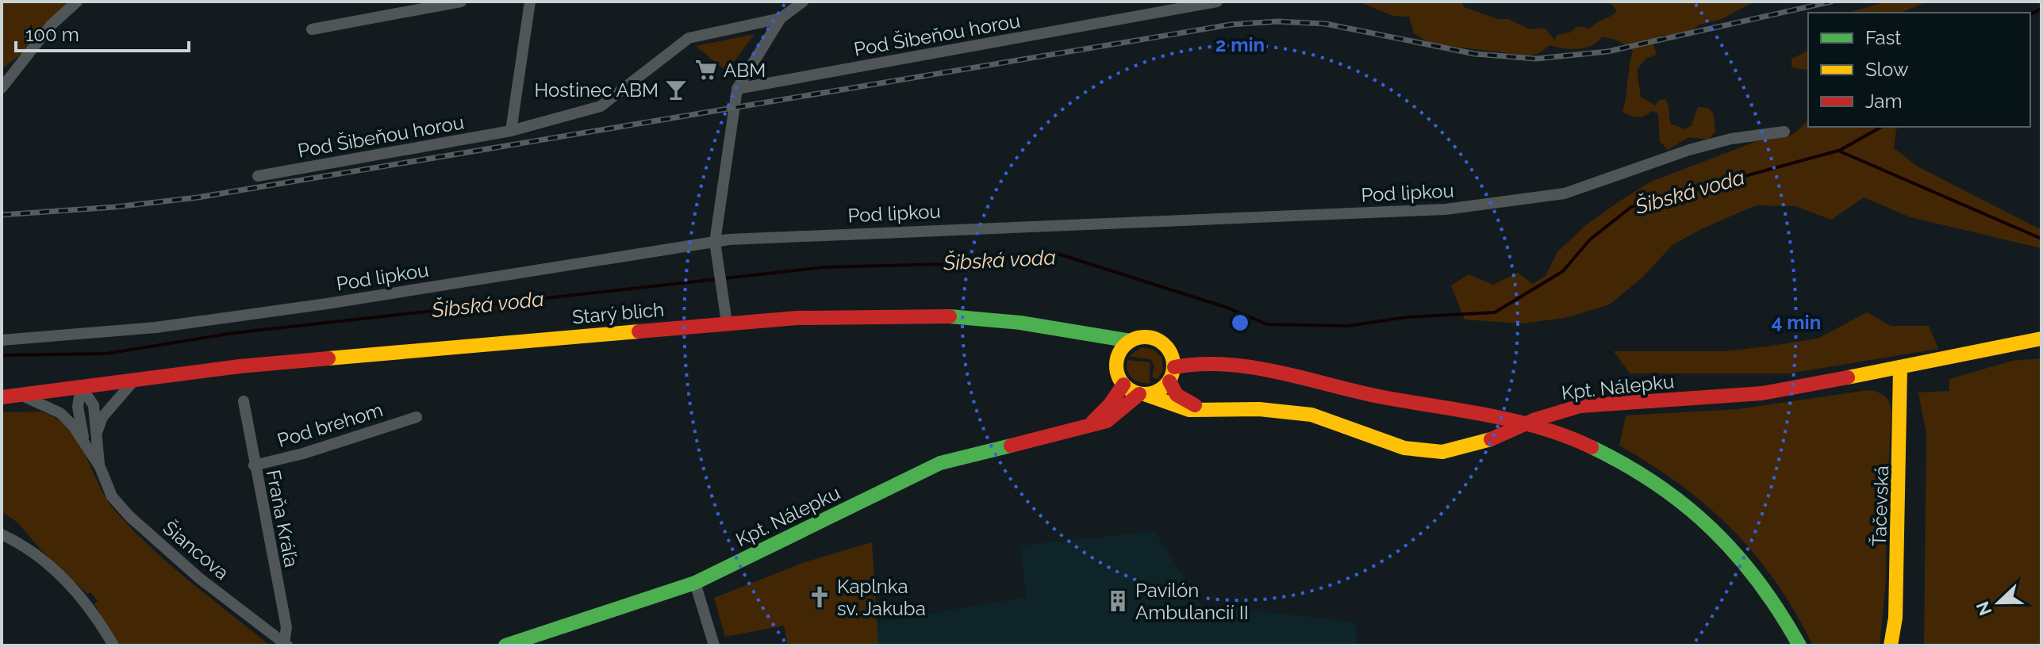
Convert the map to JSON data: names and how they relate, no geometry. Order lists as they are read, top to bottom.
{
  "streets": {
    "main road": ["Starý blich", "Kpt. Nálepku", "Ťačevská"],
    "street": [
      "Pod Šibeňou horou",
      "Pod lipkou",
      "Pod brehom",
      "Fraňa Kráľa",
      "Šiancova"
    ]
  },
  "crossings": [
    ["Pod Šibeňou horou", "Pod lipkou"],
    ["Pod Šibeňou horou", "Starý blich"],
    ["Starý blich", "Kpt. Nálepku"],
    ["Starý blich", "Šiancova"],
    ["Kpt. Nálepku", "Ťačevská"],
    ["Pod brehom", "Fraňa Kráľa"],
    ["Fraňa Kráľa", "Šiancova"]
  ],
  "water": ["Šibská voda"],
  "places": {
    "supermarket": ["ABM"],
    "bar": ["Hostinec ABM"],
    "church": ["Kaplnka sv. Jakuba"],
    "building": ["Pavilón Ambulancií II"]
  },
  "legend": ["Fast", "Slow", "Jam"],
  "scale_bar": "100 m",
  "north": "left",
  "rings": ["2 min", "4 min"]
}
